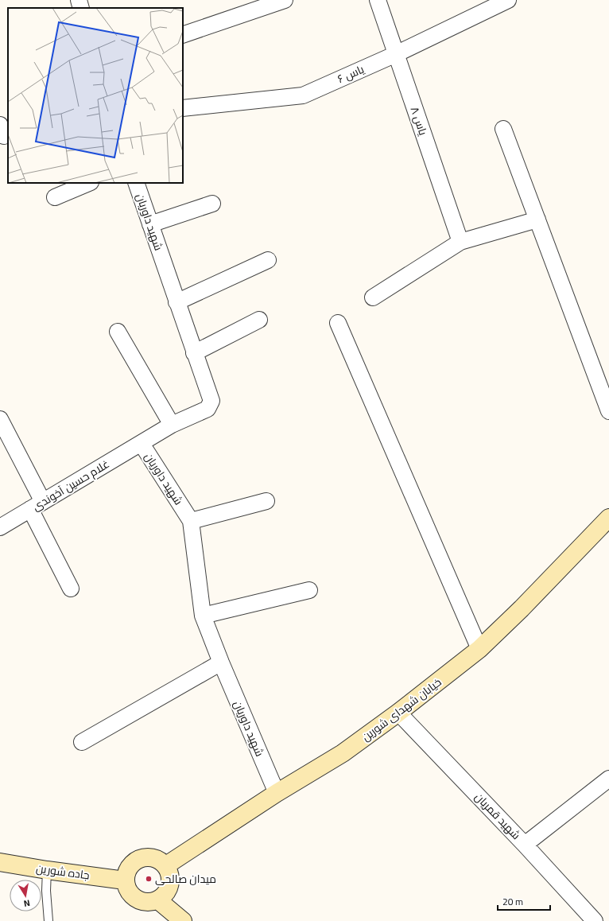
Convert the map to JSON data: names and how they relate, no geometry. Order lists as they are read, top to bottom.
{
  "streets": {
    "street": [
      "یاس ۶",
      "یاس ۸",
      "شهید داوریان",
      "غلام حسین آخوندی",
      "خیابان شهدای شورین",
      "شهید قمریان",
      "جاده شورين"
    ]
  },
  "crossings": [
    ["یاس ۶", "یاس ۸"],
    ["شهید داوریان", "غلام حسین آخوندی"],
    ["شهید داوریان", "خیابان شهدای شورین"],
    ["خیابان شهدای شورین", "شهید قمریان"],
    ["خیابان شهدای شورین", "جاده شورين"]
  ],
  "places": ["میدان صالحی"],
  "scale_bar": "20 m",
  "north": "bottom"
}
